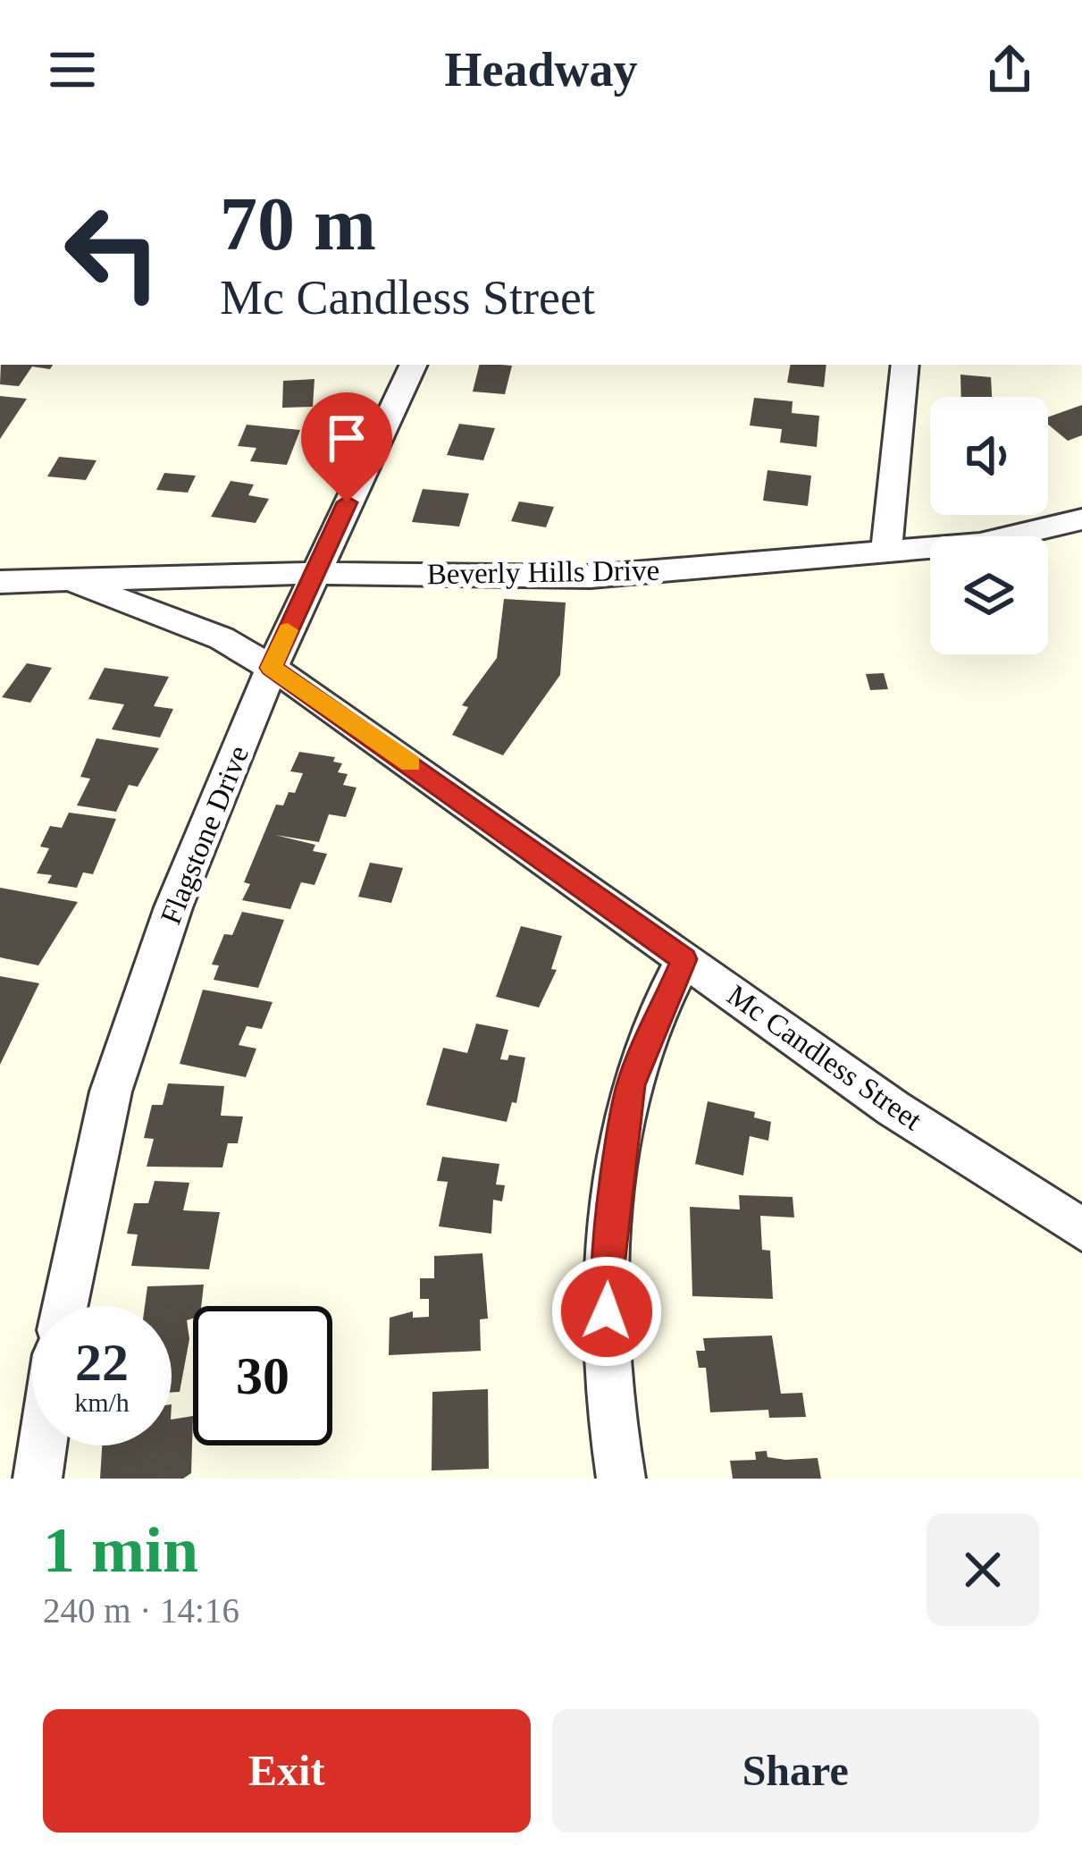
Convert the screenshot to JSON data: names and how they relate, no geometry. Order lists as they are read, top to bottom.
{
  "streets": {
    "street": ["Beverly Hills Drive", "Flagstone Drive", "Mc Candless Street"]
  },
  "crossings": [
    ["Beverly Hills Drive", "Flagstone Drive"],
    ["Beverly Hills Drive", "Mc Candless Street"],
    ["Flagstone Drive", "Mc Candless Street"]
  ],
  "page": {
    "header": "Headway",
    "turn": ["70 m", "Mc Candless Street"],
    "speed": "22 km/h",
    "limit": "30",
    "heading": ["1 min", "240 m · 14:16"],
    "buttons": ["Exit", "Share"]
  }
}
